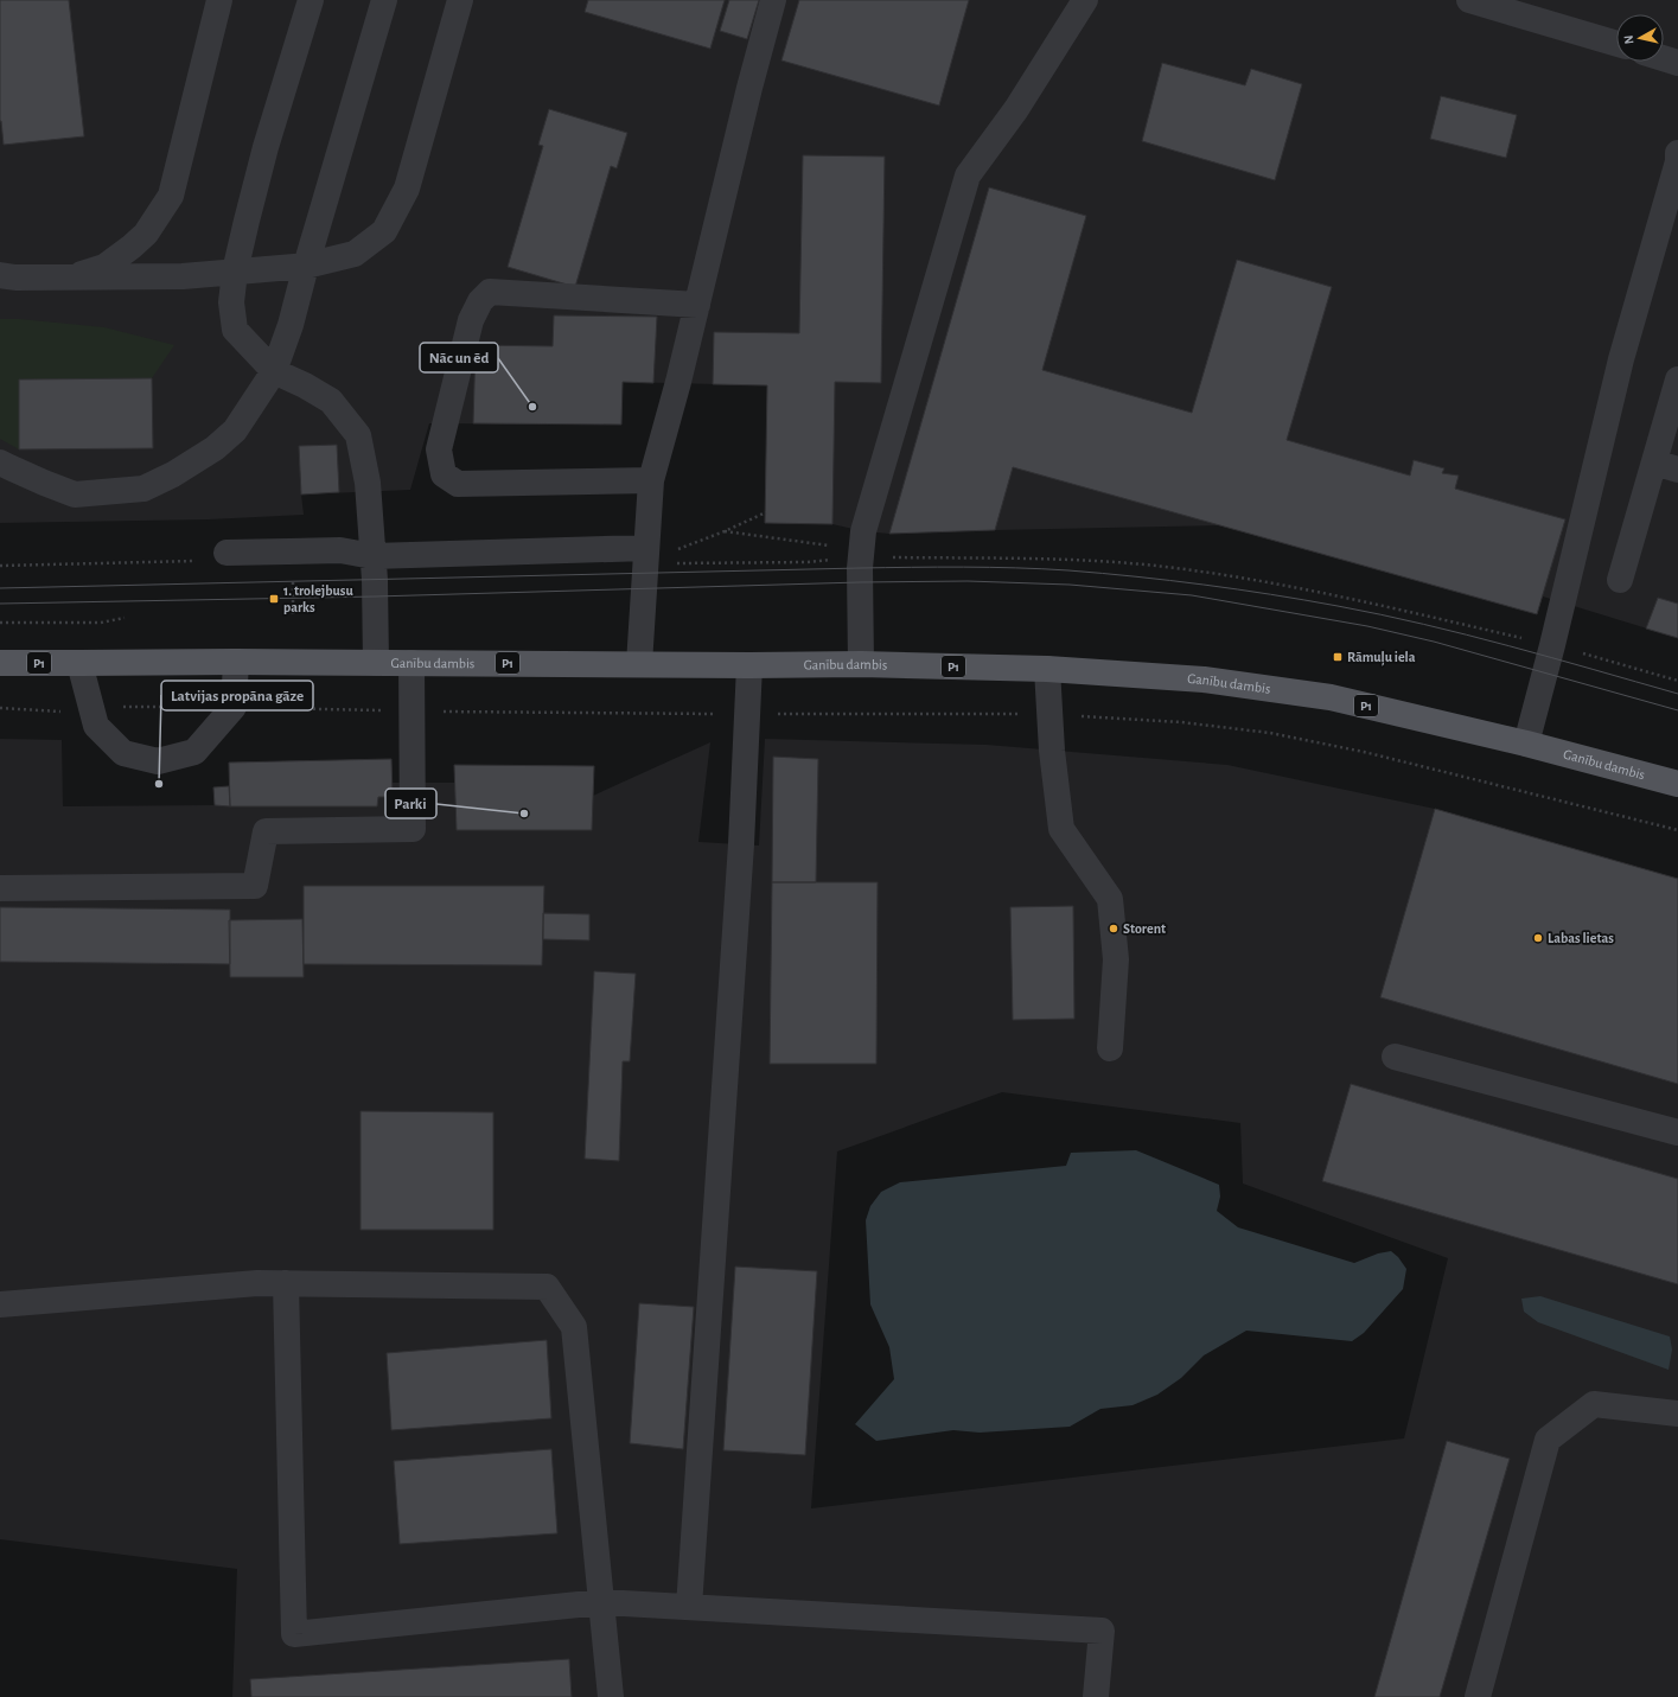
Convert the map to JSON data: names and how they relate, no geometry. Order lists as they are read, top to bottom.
{
  "streets": {
    "main road": ["P1", "Ganību dambis"]
  },
  "places": {
    "other": [
      "Nāc un ēd",
      "Latvijas propāna gāze",
      "Parki",
      "Storent",
      "Labas lietas"
    ],
    "transit": ["1. trolejbusu parks", "Rāmuļu iela"]
  },
  "north": "left"
}
